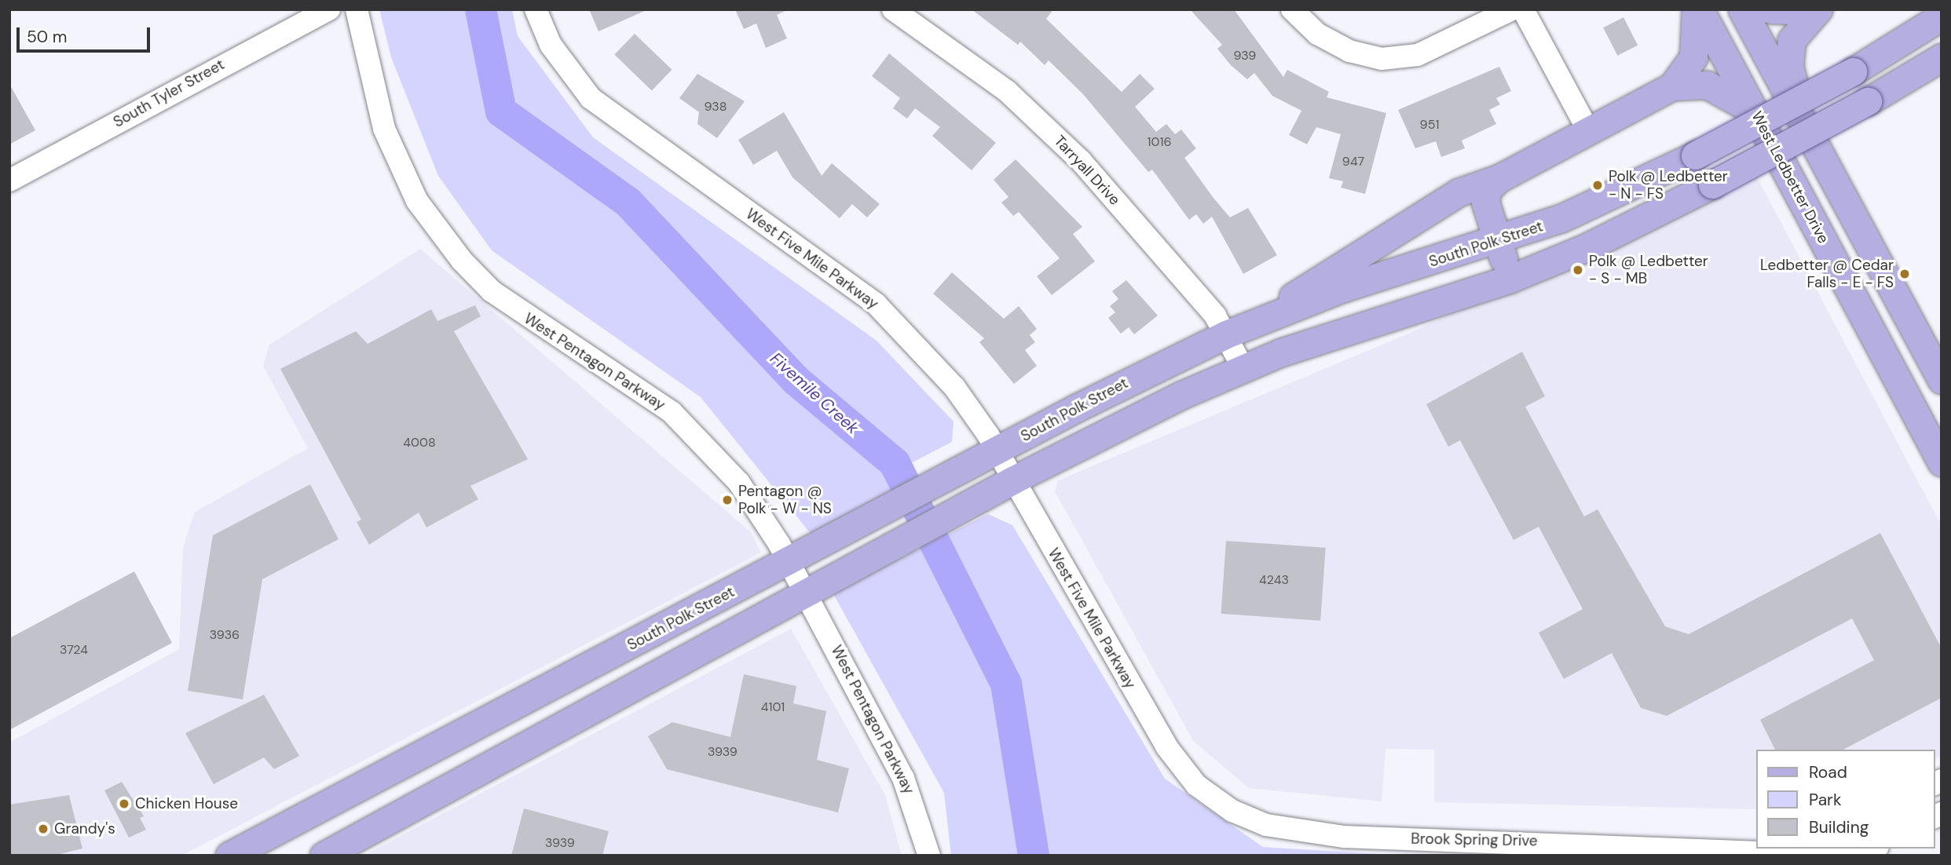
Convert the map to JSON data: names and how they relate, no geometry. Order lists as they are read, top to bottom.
{
  "streets": {
    "main road": ["West Ledbetter Drive", "South Polk Street"],
    "street": [
      "South Tyler Street",
      "Tarryall Drive",
      "West Five Mile Parkway",
      "West Pentagon Parkway",
      "Brook Spring Drive"
    ]
  },
  "crossings": [
    ["Tarryall Drive", "South Polk Street"],
    ["South Polk Street", "West Five Mile Parkway"],
    ["South Polk Street", "West Pentagon Parkway"],
    ["West Five Mile Parkway", "Brook Spring Drive"]
  ],
  "water": ["Fivemile Creek"],
  "places": [
    "Polk @ Ledbetter - N - FS",
    "Polk @ Ledbetter - S - MB",
    "Ledbetter @ Cedar Falls - E - FS",
    "Pentagon @ Polk - W - NS",
    "Chicken House",
    "Grandy's"
  ],
  "house_numbers": [
    "939",
    "938",
    "951",
    "1016",
    "947",
    "4008",
    "4243",
    "3936",
    "3724",
    "4101",
    "3939",
    "3939"
  ],
  "legend": ["Road", "Park", "Building"],
  "scale_bar": "50 m"
}
